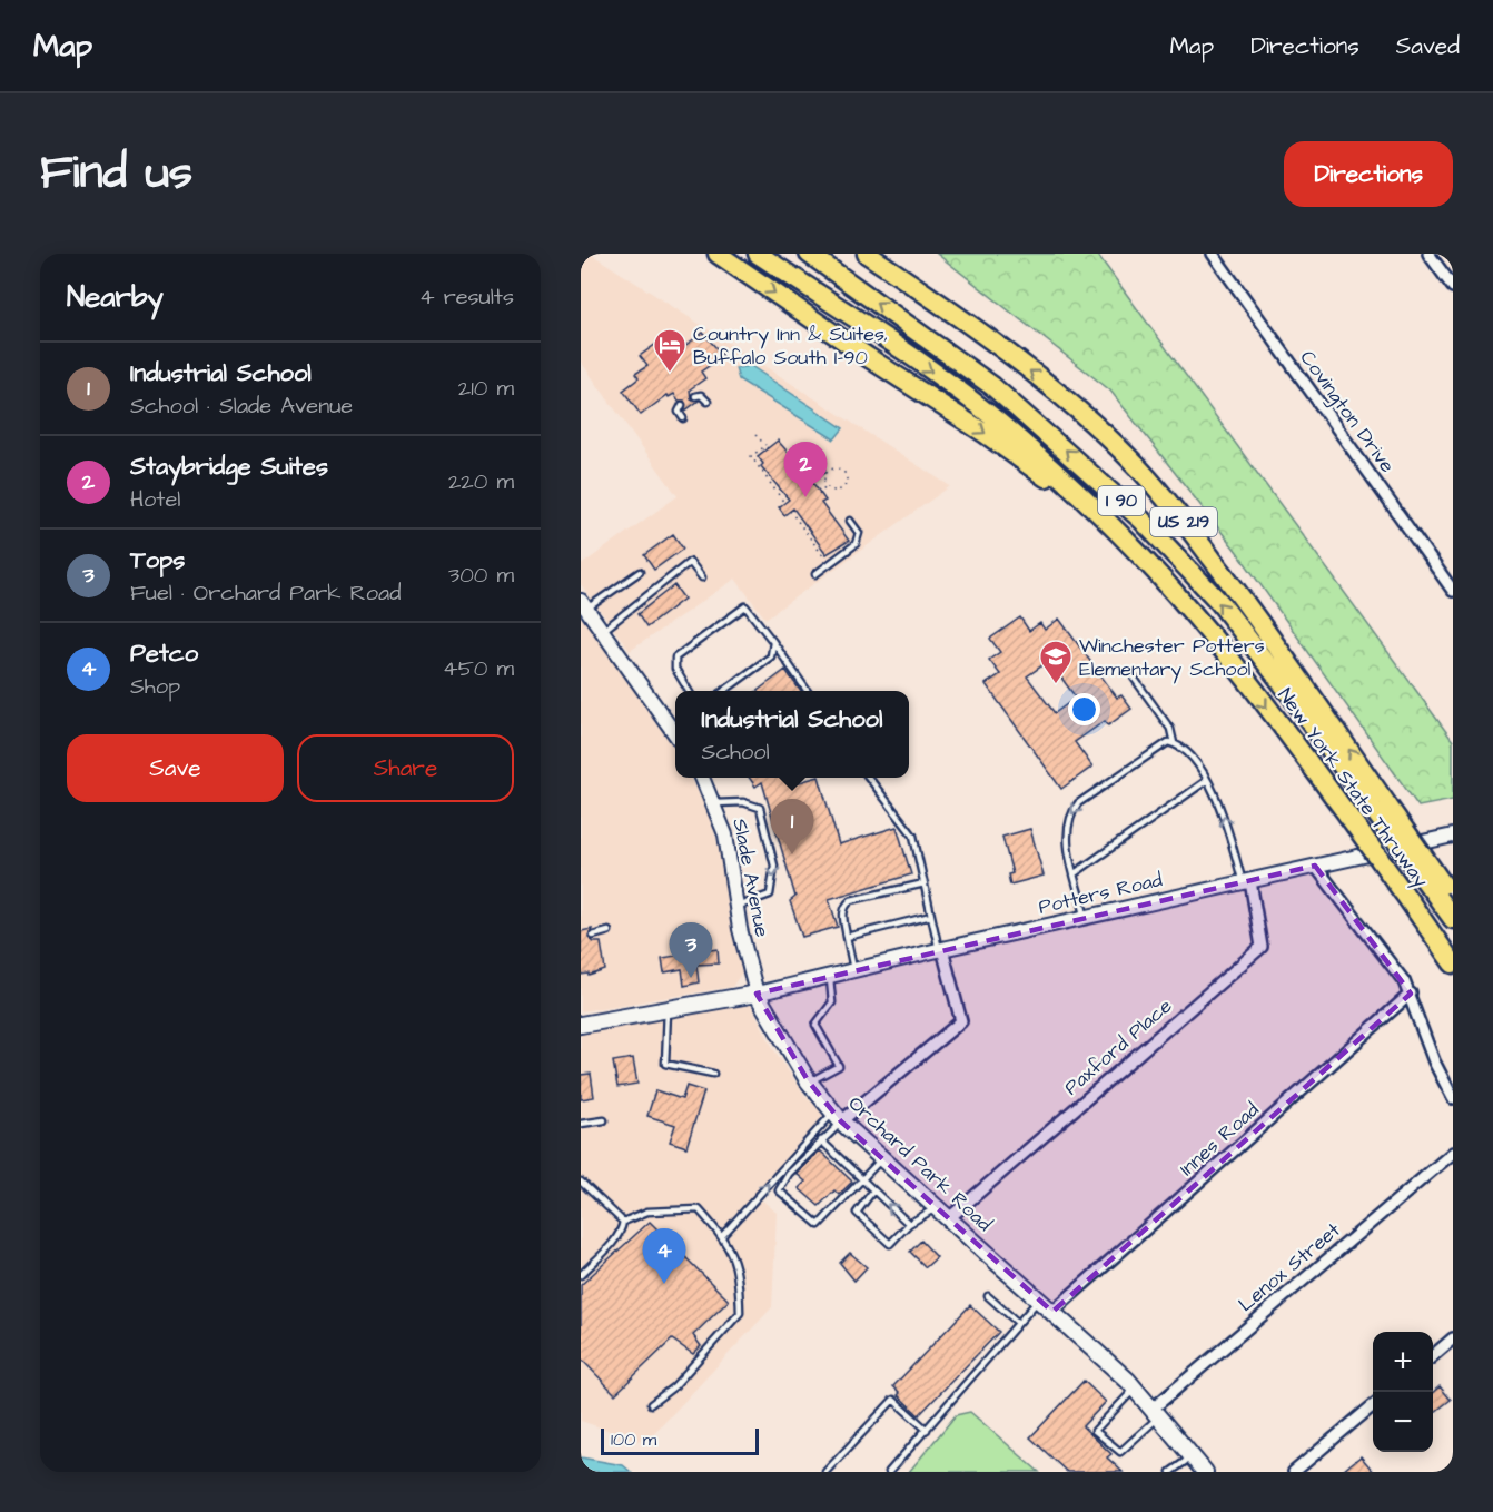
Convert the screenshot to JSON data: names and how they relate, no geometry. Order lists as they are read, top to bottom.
{
  "streets": {
    "highway": ["I 90", "US 219", "New York State Thruway"],
    "main road": ["Orchard Park Road"],
    "street": [
      "Covington Drive",
      "Slade Avenue",
      "Potters Road",
      "Paxford Place",
      "Innes Road",
      "Lenox Street"
    ]
  },
  "crossings": [
    ["US 219", "New York State Thruway"],
    ["Slade Avenue", "Potters Road"],
    ["Slade Avenue", "Orchard Park Road"],
    ["Potters Road", "Paxford Place"],
    ["Potters Road", "Orchard Park Road"],
    ["Paxford Place", "Orchard Park Road"],
    ["Innes Road", "Orchard Park Road"],
    ["Orchard Park Road", "Lenox Street"]
  ],
  "places": {
    "hotel": ["Country Inn & Suites, Buffalo South I-90"],
    "school or university": ["Winchester Potters Elementary School"]
  },
  "scale_bar": "100 m",
  "page": {
    "header": "Map",
    "nav": ["Map", "Directions", "Saved"],
    "title": "Find us",
    "buttons": [
      "Directions",
      ["Save", "Share"]
    ],
    "heading": ["Nearby", "4 results"],
    "list": [
      {
        "mark": "1",
        "name": "Industrial School",
        "note": "School · Slade Avenue",
        "value": "210 m"
      },
      {
        "mark": "2",
        "name": "Staybridge Suites",
        "note": "Hotel",
        "value": "220 m"
      },
      {
        "mark": "3",
        "name": "Tops",
        "note": "Fuel · Orchard Park Road",
        "value": "300 m"
      },
      {
        "mark": "4",
        "name": "Petco",
        "note": "Shop",
        "value": "450 m"
      }
    ],
    "pins": [
      "2",
      "1",
      "3",
      "4"
    ],
    "popup": ["Industrial School", "School"],
    "map_buttons": ["+", "−"],
    "scale": "100 m"
  }
}
